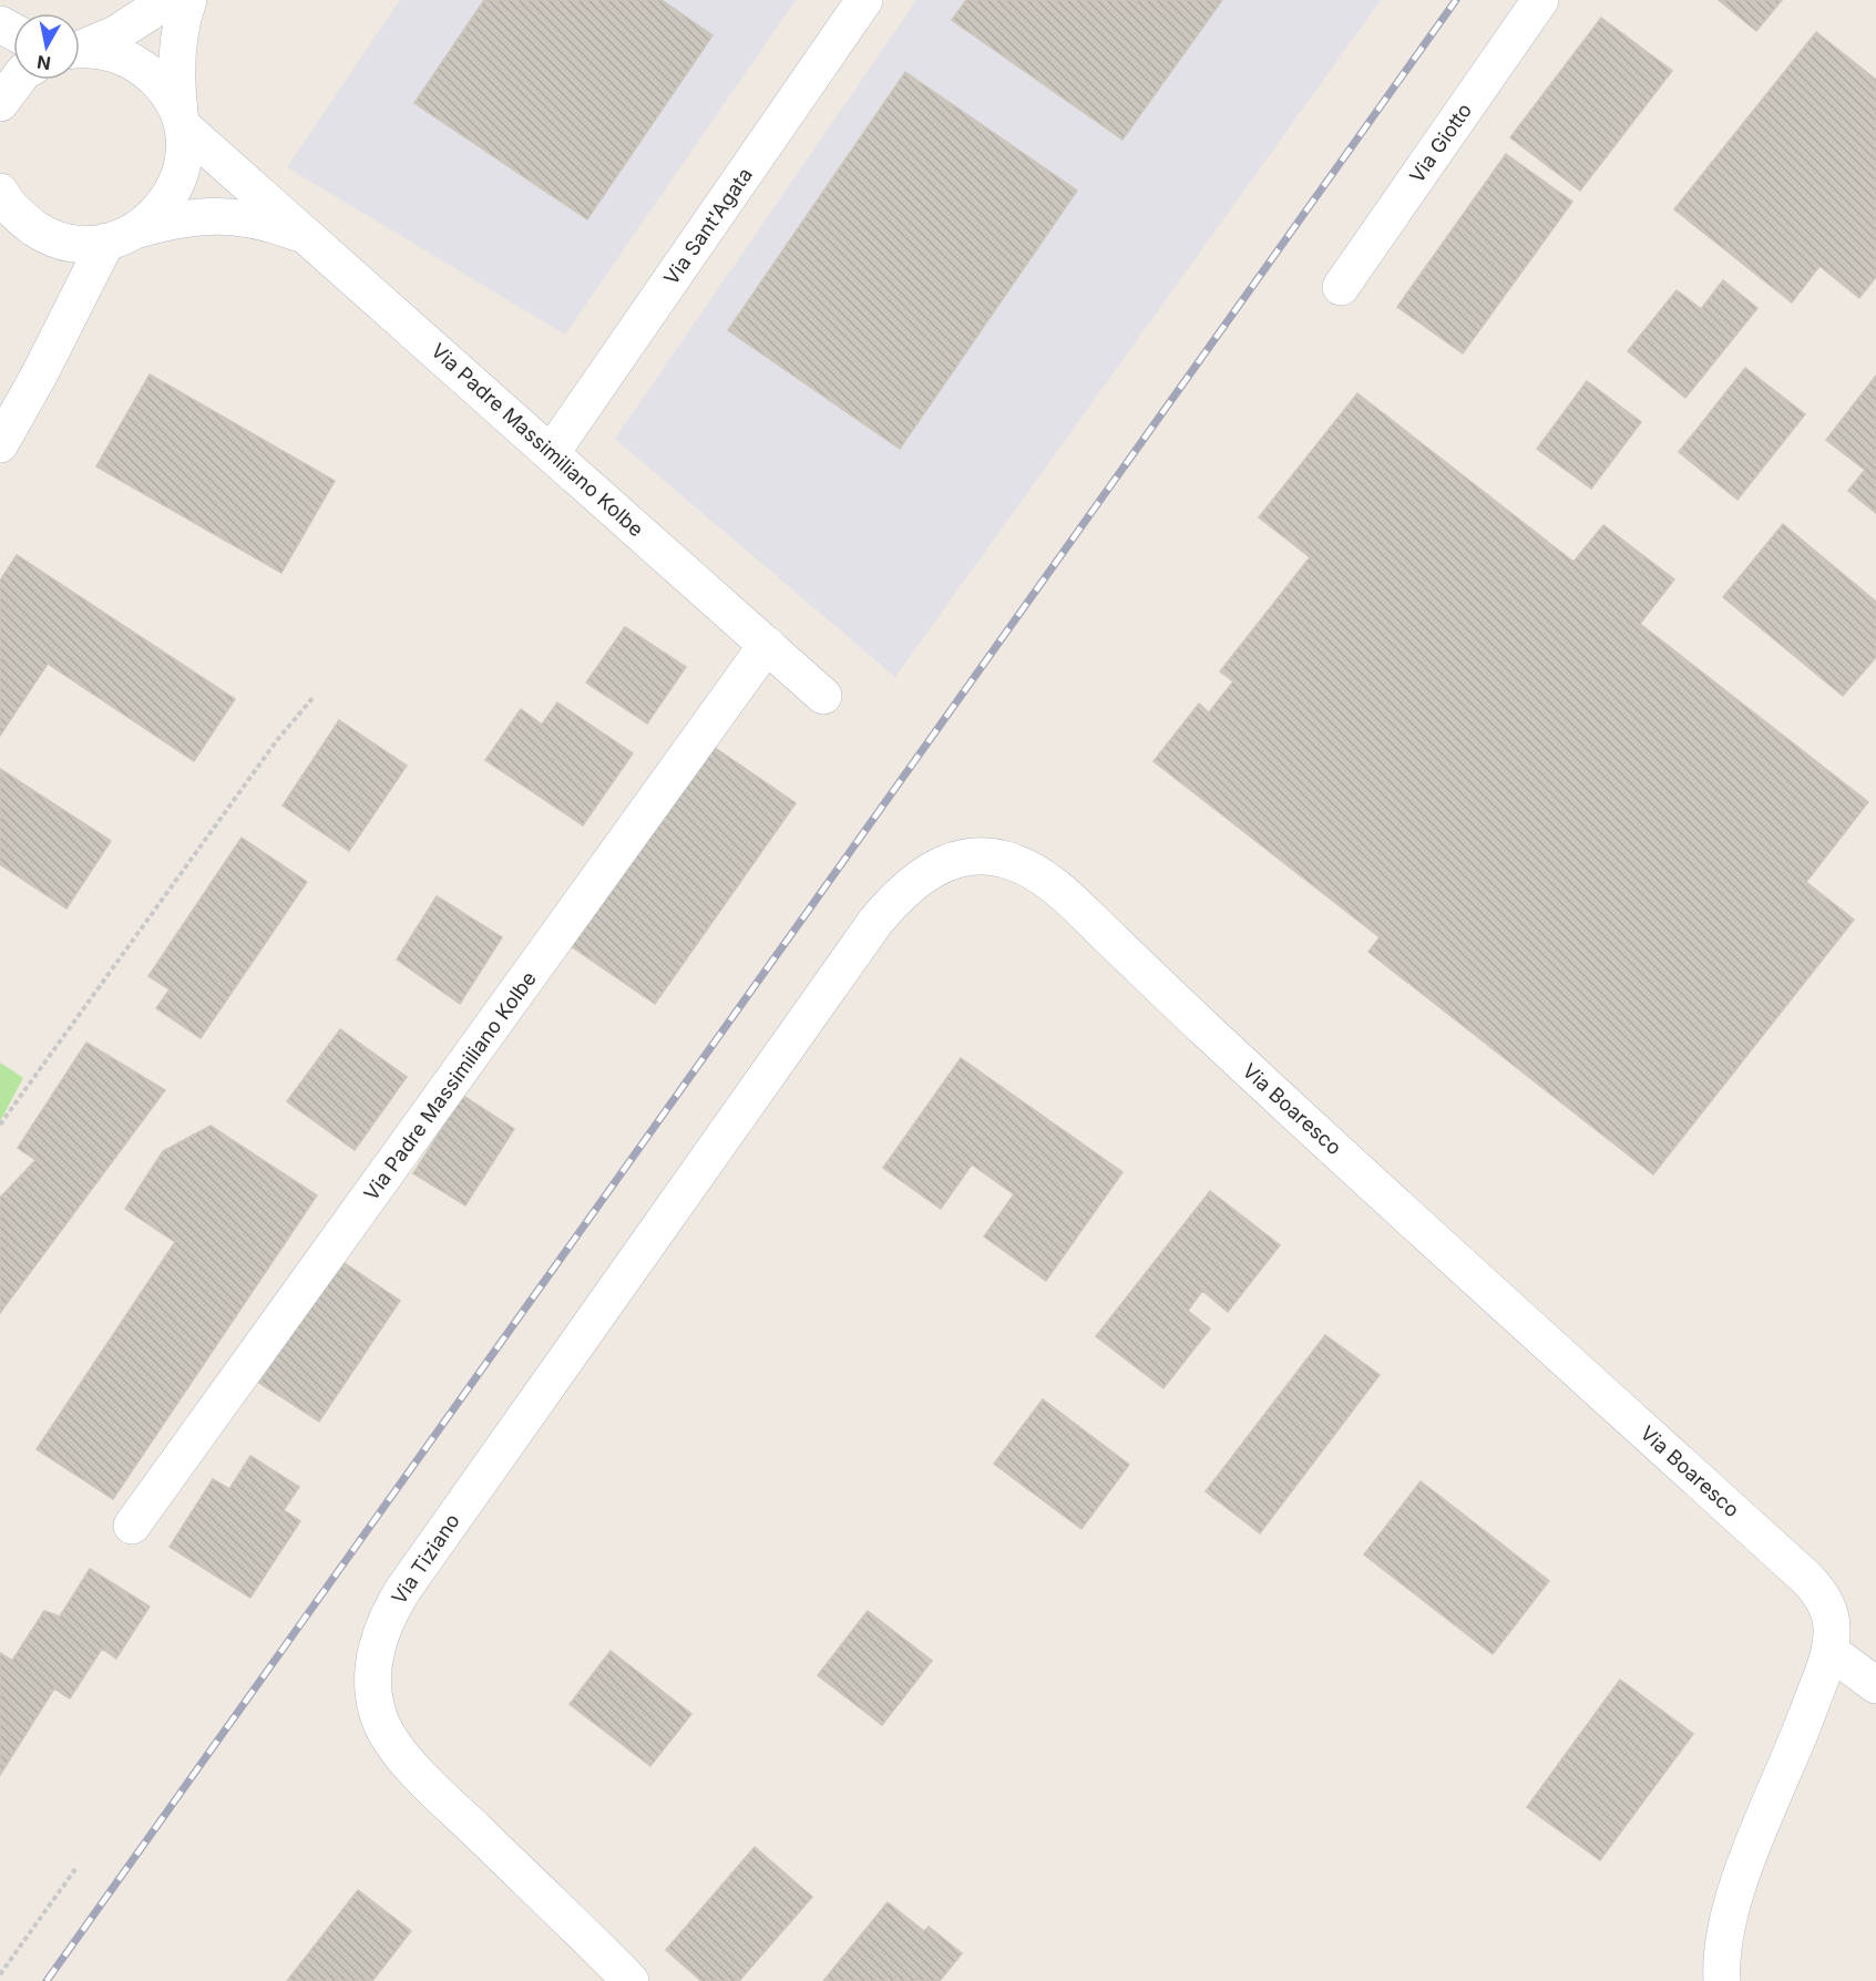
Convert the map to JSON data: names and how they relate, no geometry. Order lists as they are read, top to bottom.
{
  "streets": {
    "street": [
      "Via Giotto",
      "Via Sant'Agata",
      "Via Padre Massimiliano Kolbe",
      "Via Boaresco",
      "Via Tiziano"
    ]
  },
  "crossings": [
    ["Via Sant'Agata", "Via Padre Massimiliano Kolbe"],
    ["Via Boaresco", "Via Tiziano"]
  ],
  "north": "bottom"
}
